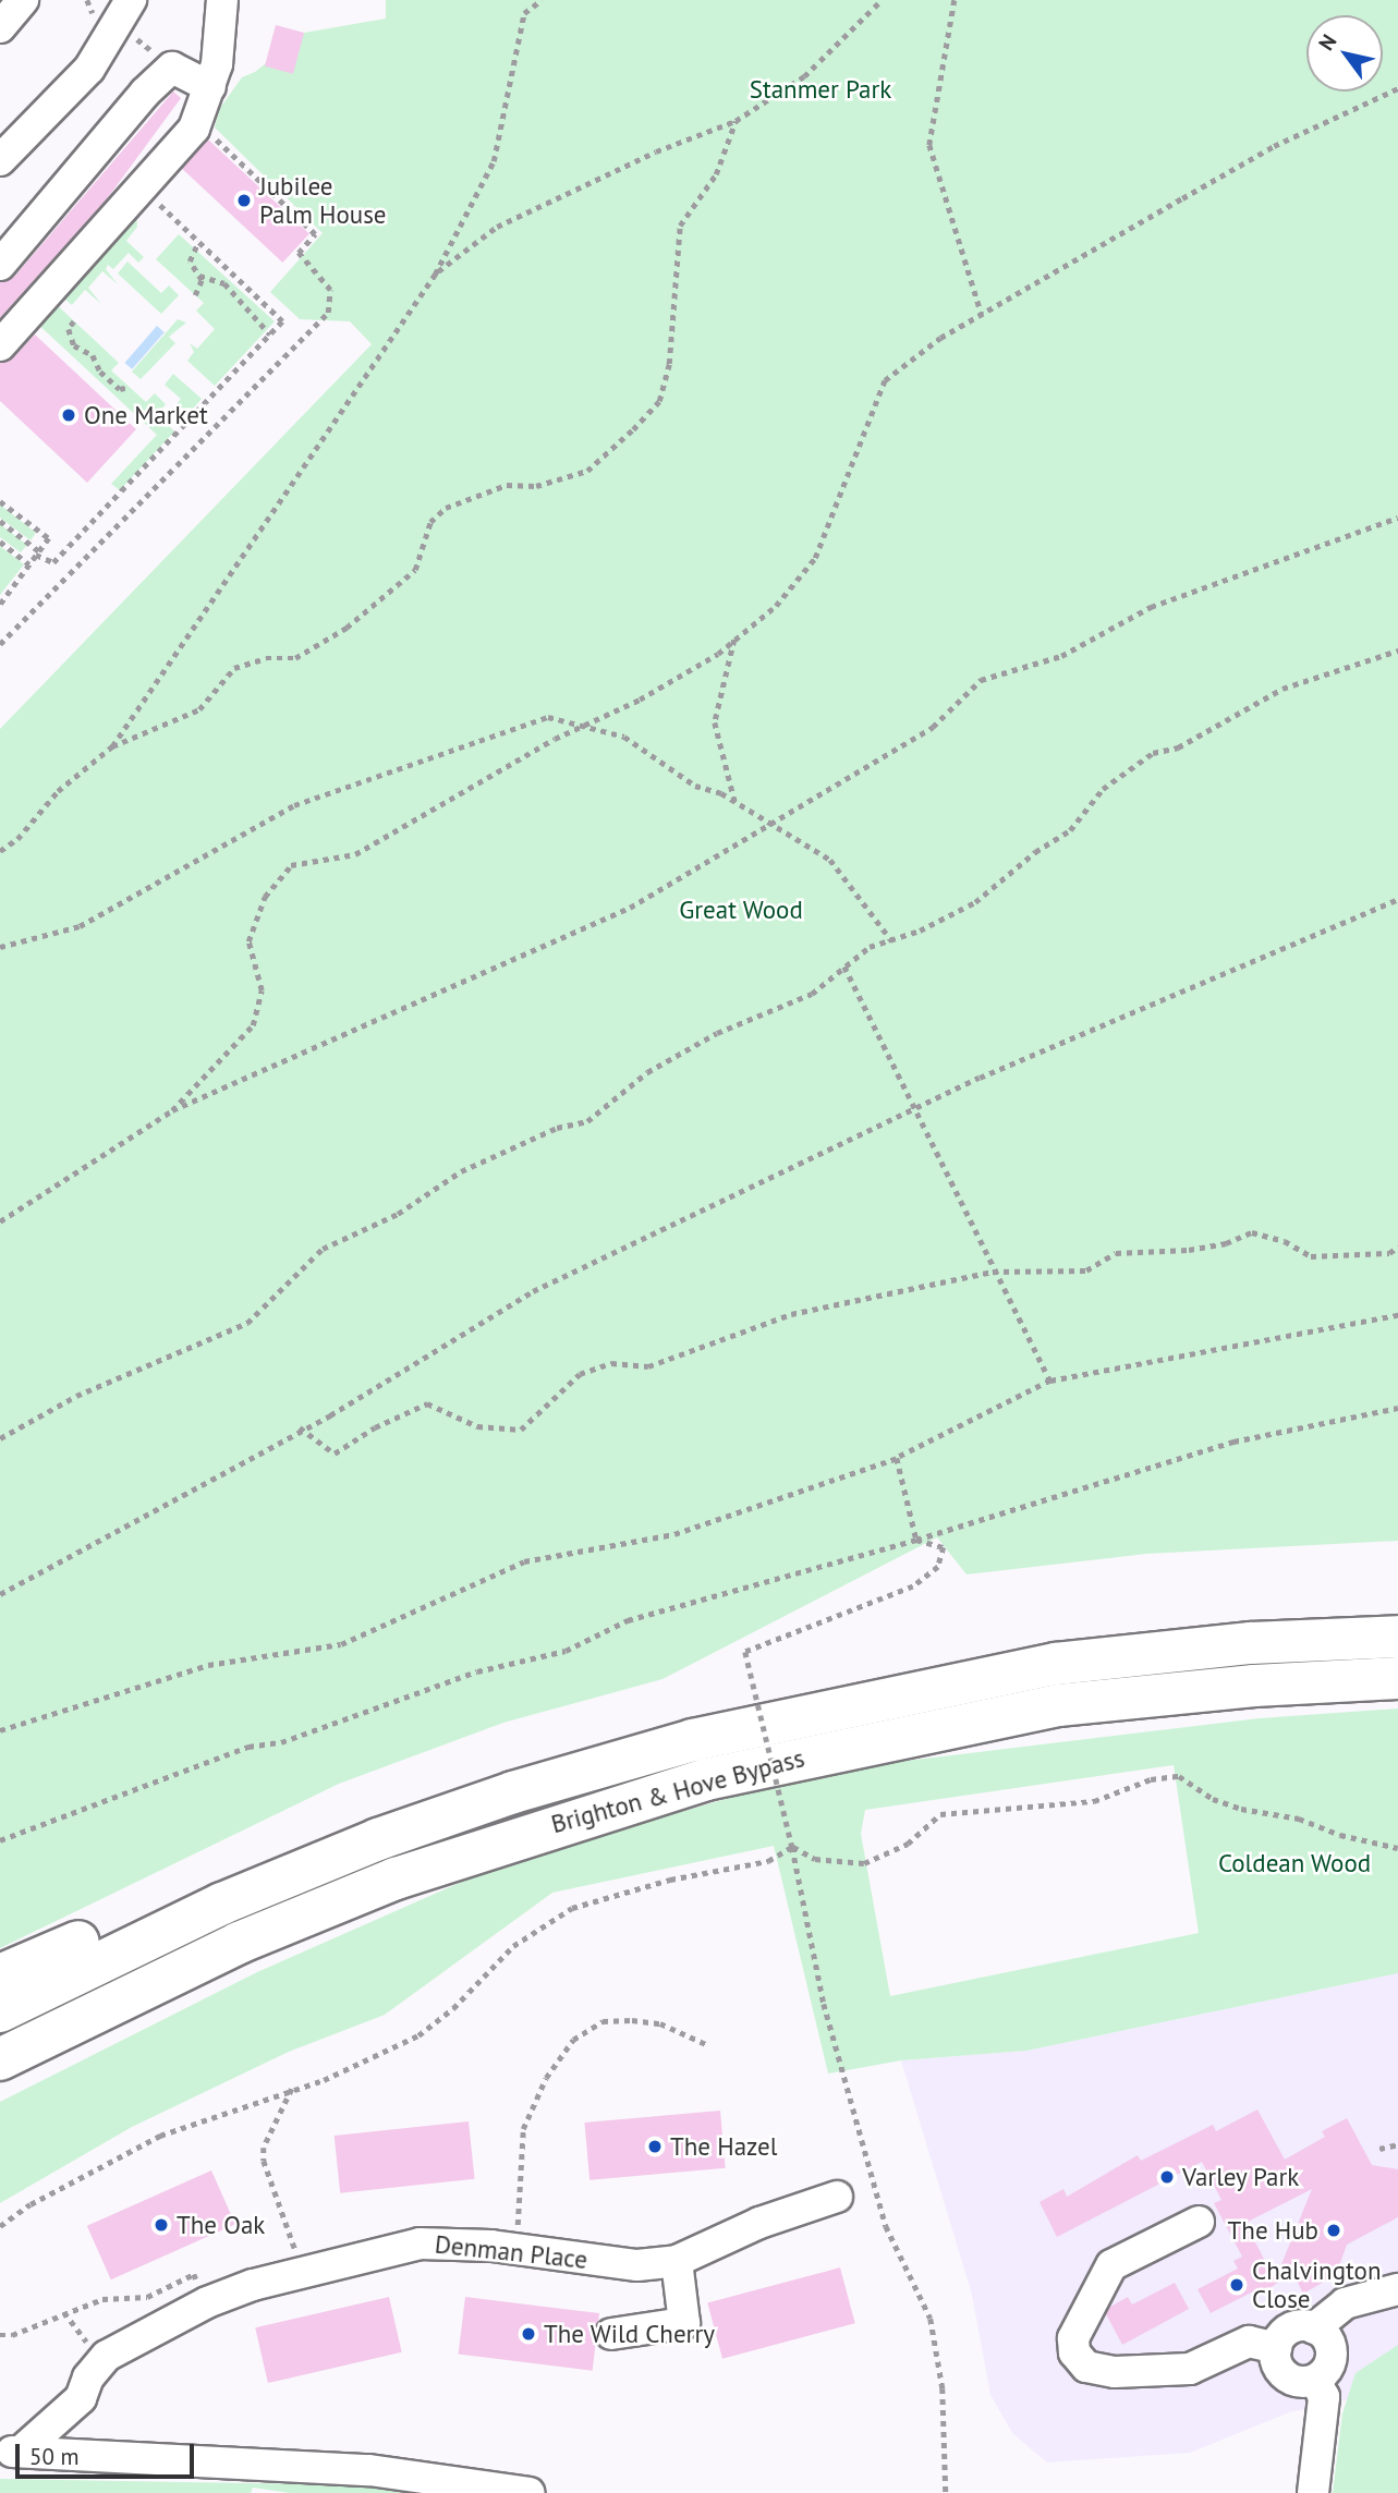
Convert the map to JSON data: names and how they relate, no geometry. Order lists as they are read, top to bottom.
{
  "streets": {
    "highway": ["Brighton & Hove Bypass"],
    "street": ["Denman Place"]
  },
  "parks": ["Stanmer Park", "Great Wood", "Coldean Wood"],
  "places": [
    "Jubilee Palm House",
    "One Market",
    "The Hazel",
    "Varley Park",
    "The Oak",
    "The Hub",
    "Chalvington Close",
    "The Wild Cherry"
  ],
  "scale_bar": "50 m",
  "north": "top left"
}
